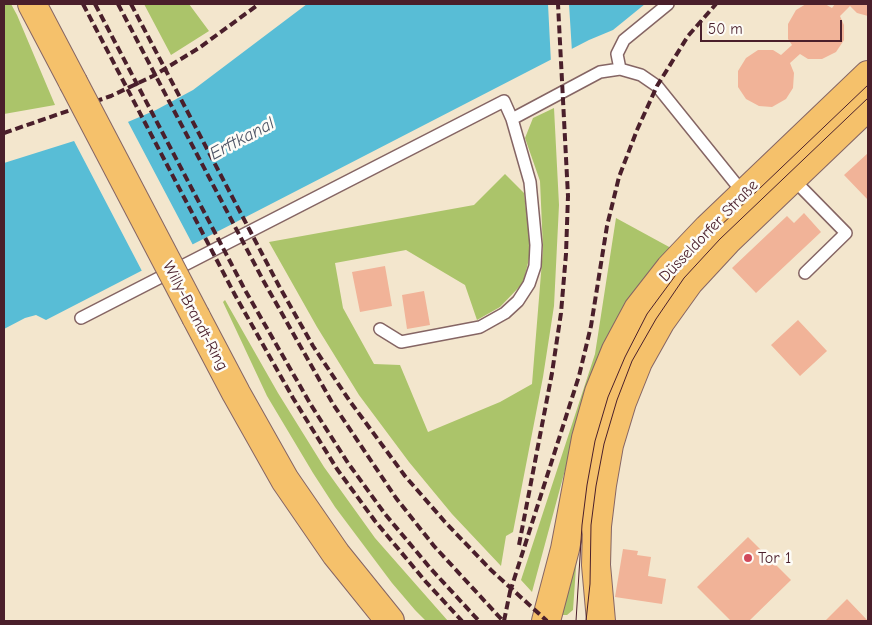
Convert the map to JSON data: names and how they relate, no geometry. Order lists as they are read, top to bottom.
{
  "streets": {
    "main road": ["Düsseldorfer Straße", "Willy-Brandt-Ring"]
  },
  "water": ["Erftkanal"],
  "places": ["Tor 1"],
  "scale_bar": "50 m"
}
